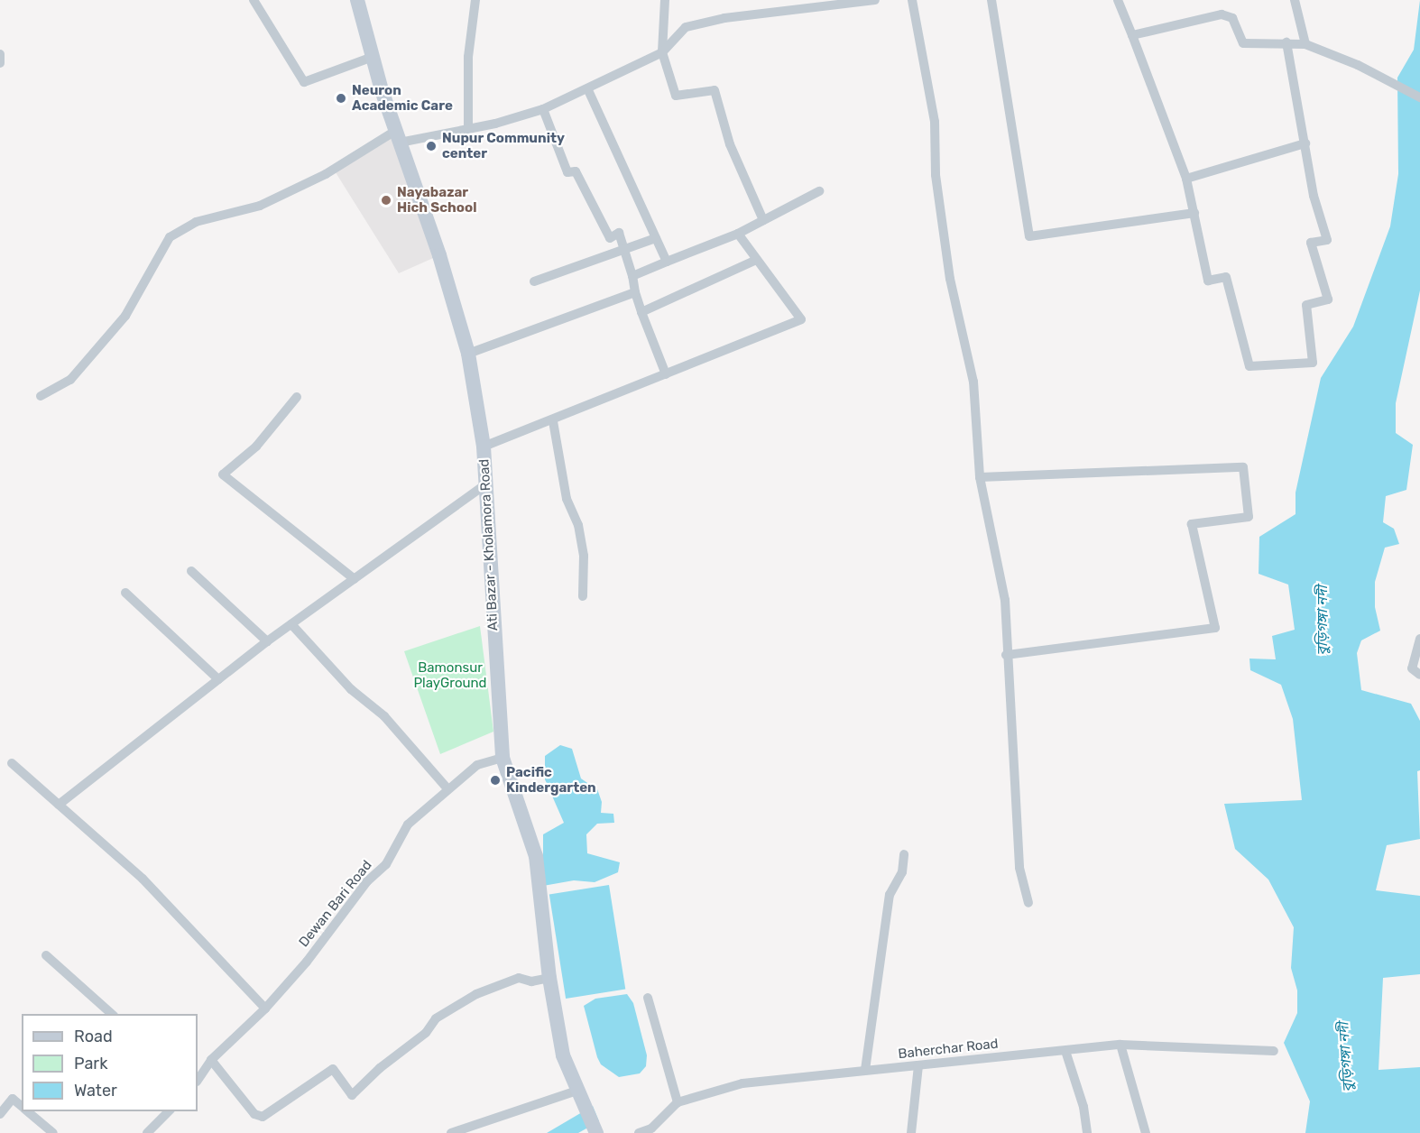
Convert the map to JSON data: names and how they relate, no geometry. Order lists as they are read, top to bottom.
{
  "streets": {
    "main road": ["Ati Bazar - Kholamora Road"],
    "street": ["Dewan Bari Road", "Baherchar Road"]
  },
  "crossings": [
    ["Ati Bazar - Kholamora Road", "Dewan Bari Road"]
  ],
  "water": ["বুড়িগঙ্গা নদী"],
  "parks": ["Bamonsur PlayGround"],
  "places": [
    "Neuron Academic Care",
    "Nupur Community center",
    "Nayabazar Hich School",
    "Pacific Kindergarten"
  ],
  "legend": ["Road", "Park", "Water"]
}
